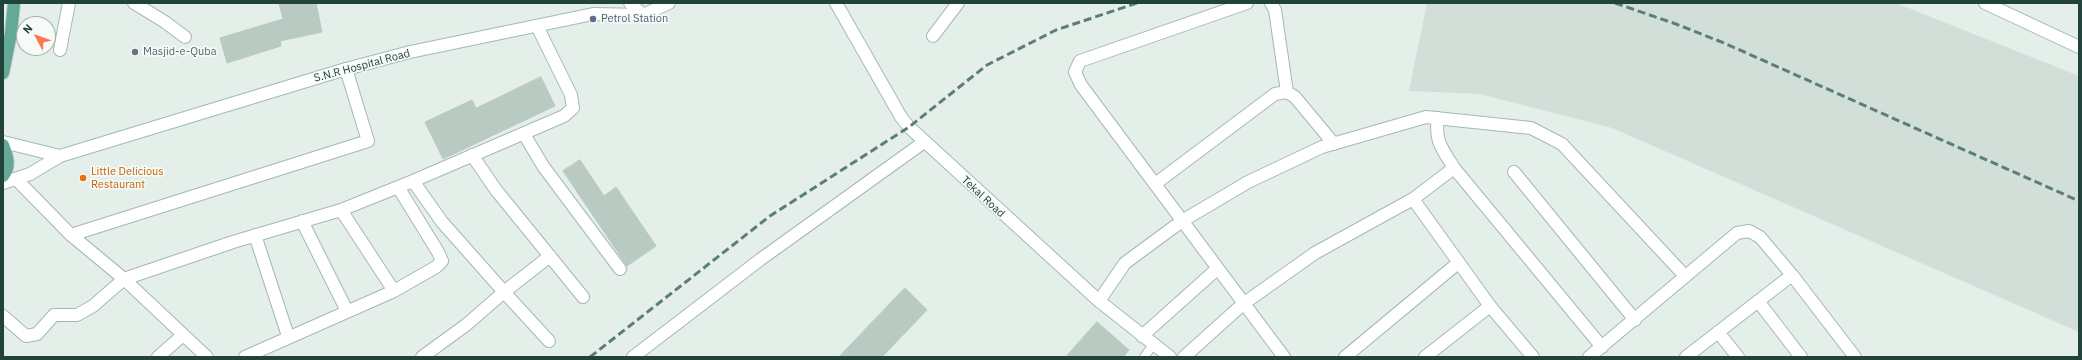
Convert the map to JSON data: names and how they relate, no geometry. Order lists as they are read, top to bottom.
{
  "streets": {
    "street": ["S.N.R Hospital Road", "Tekal Road"]
  },
  "places": ["Petrol Station", "Masjid-e-Quba", "Little Delicious Restaurant"],
  "north": "top left"
}
